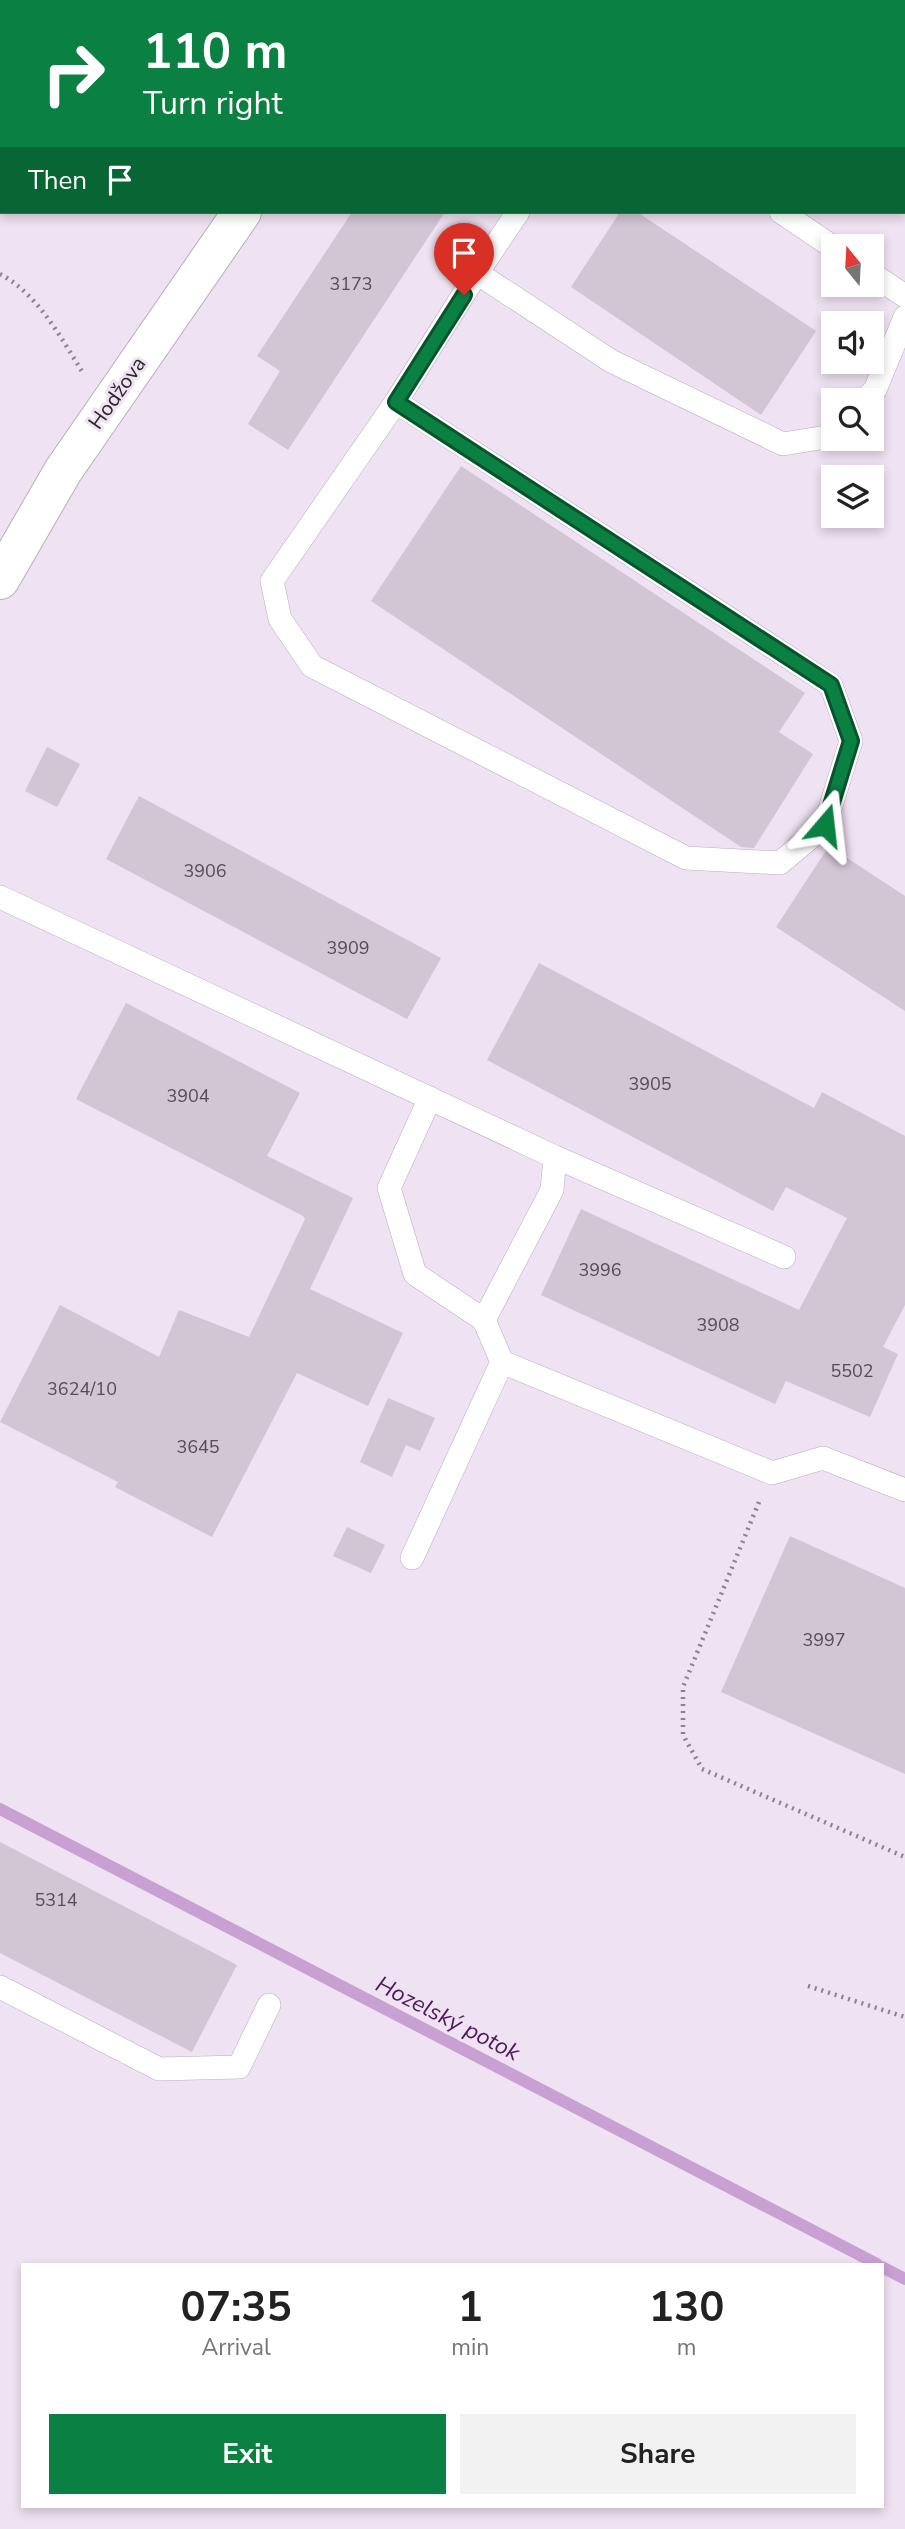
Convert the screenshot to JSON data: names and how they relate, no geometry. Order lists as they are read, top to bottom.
{
  "streets": {
    "street": ["Hodžova"]
  },
  "water": ["Hozelský potok"],
  "house_numbers": [
    "3173",
    "3906",
    "3909",
    "3905",
    "3904",
    "3996",
    "3908",
    "5502",
    "3624/10",
    "3645",
    "3997",
    "5314"
  ],
  "north": "top",
  "page": {
    "turn": ["110 m", "Turn right"],
    "then": "Then",
    "eta": [
      "07:35",
      "Arrival",
      "1",
      "min",
      "130",
      "m"
    ],
    "buttons": ["Exit", "Share"]
  }
}
